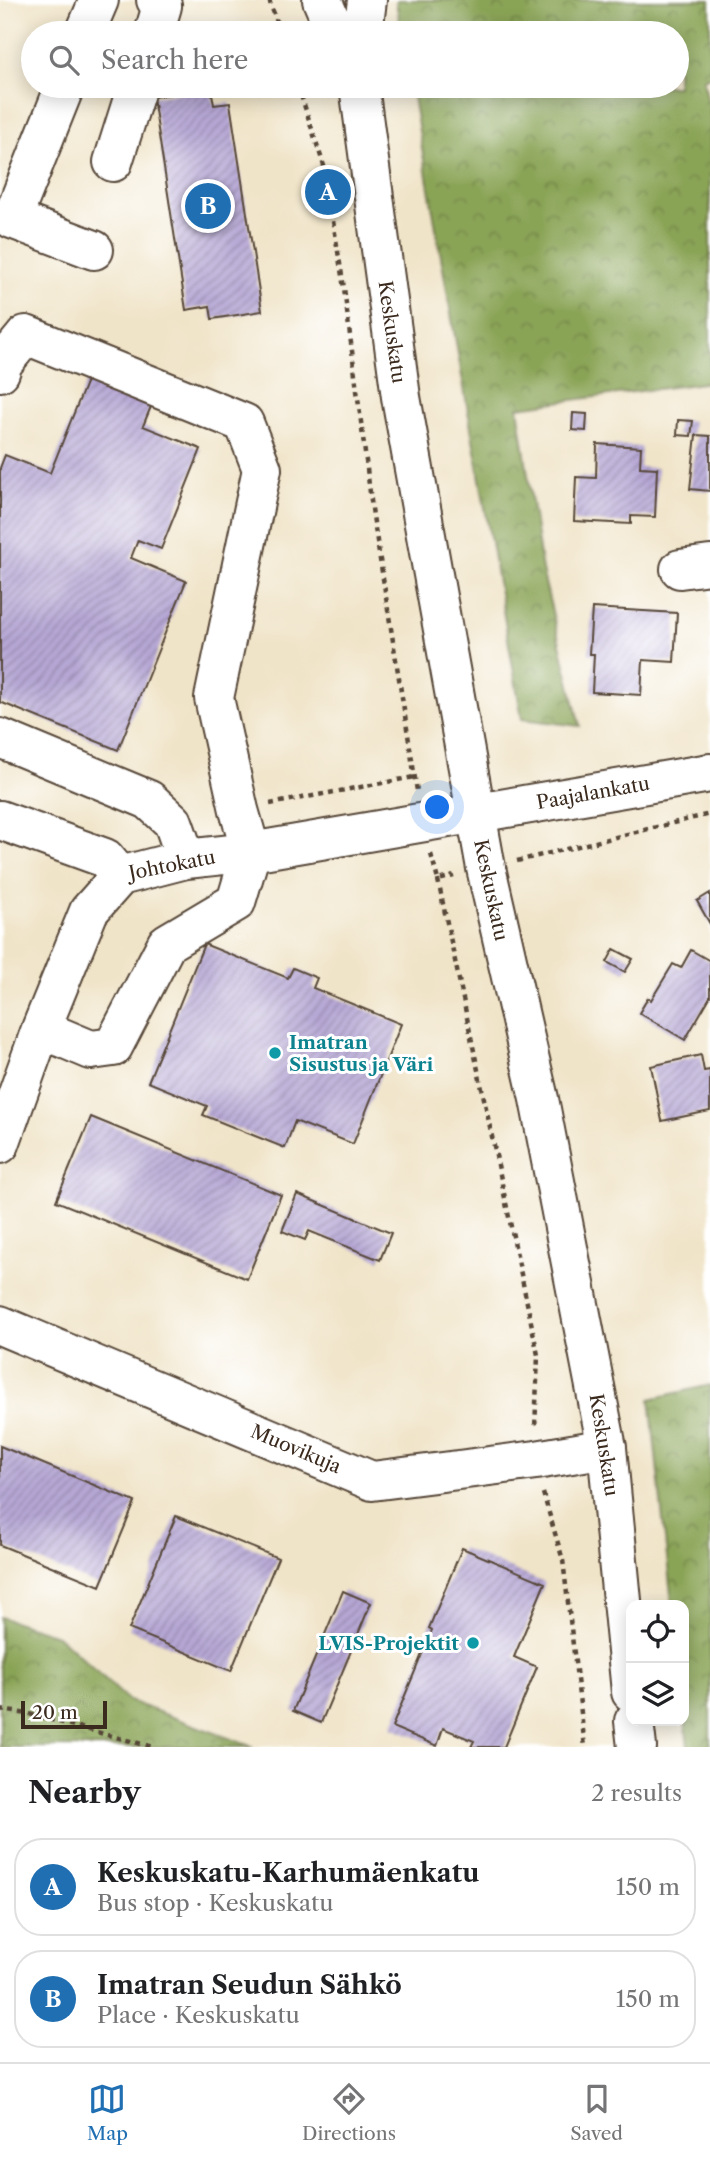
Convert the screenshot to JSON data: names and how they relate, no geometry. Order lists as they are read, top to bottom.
{
  "streets": {
    "main road": [
      "Keskuskatu",
      "Paajalankatu",
      "Johtokatu",
      "Muovikuja"
    ]
  },
  "crossings": [
    ["Keskuskatu", "Paajalankatu"],
    ["Keskuskatu", "Johtokatu"],
    ["Keskuskatu", "Muovikuja"],
    ["Paajalankatu", "Johtokatu"]
  ],
  "places": ["Imatran Sisustus ja Väri", "LVIS-Projektit"],
  "scale_bar": "20 m",
  "page": {
    "search": "Search here",
    "pins": ["A", "B"],
    "scale": "20 m",
    "heading": ["Nearby", "2 results"],
    "list": [
      {
        "mark": "A",
        "name": "Keskuskatu-Karhumäenkatu",
        "note": "Bus stop · Keskuskatu",
        "value": "150 m"
      },
      {
        "mark": "B",
        "name": "Imatran Seudun Sähkö",
        "note": "Place · Keskuskatu",
        "value": "150 m"
      }
    ],
    "nav": ["Map", "Directions", "Saved"]
  }
}
